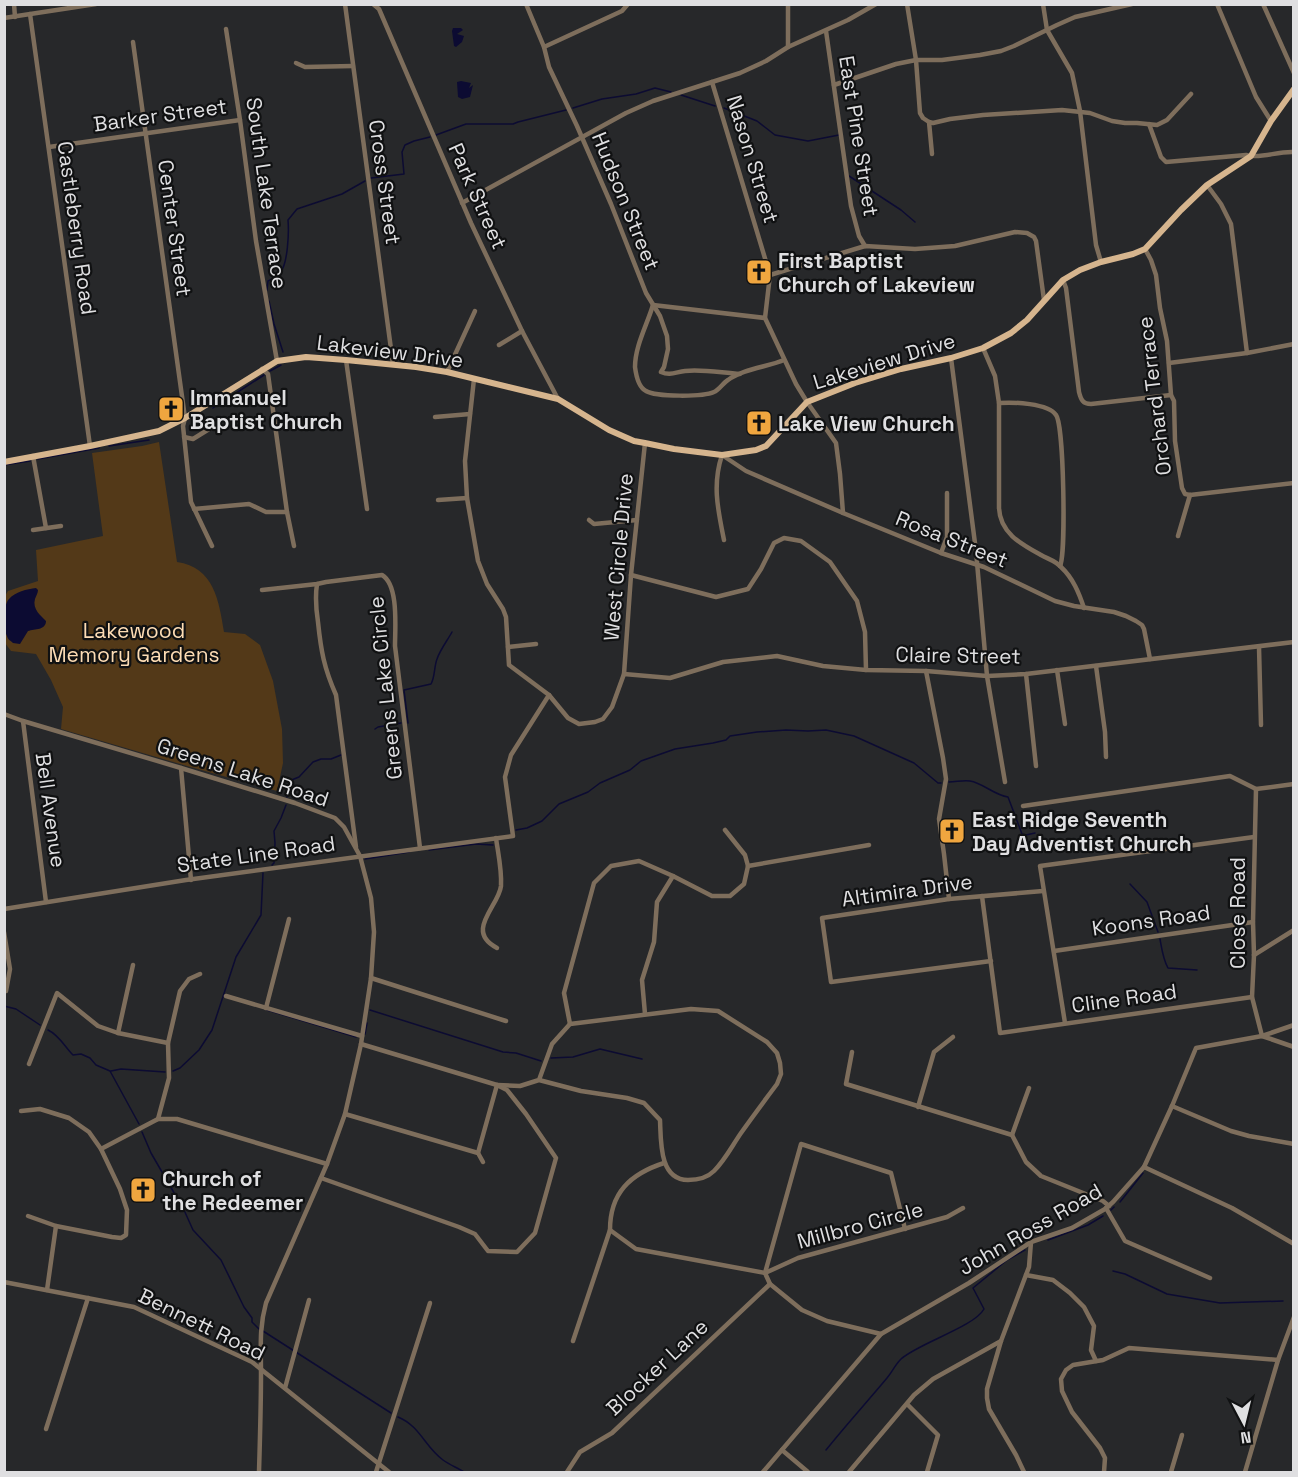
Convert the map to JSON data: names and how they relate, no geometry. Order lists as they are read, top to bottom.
{
  "streets": {
    "main road": ["Lakeview Drive"],
    "street": [
      "Barker Street",
      "East Pine Street",
      "Nason Street",
      "Cross Street",
      "South Lake Terrace",
      "Park Street",
      "Hudson Street",
      "Castleberry Road",
      "Center Street",
      "Orchard Terrace",
      "Rosa Street",
      "West Circle Drive",
      "Claire Street",
      "Greens Lake Circle",
      "Greens Lake Road",
      "Bell Avenue",
      "State Line Road",
      "Altimira Drive",
      "Close Road",
      "Koons Road",
      "Cline Road",
      "Millbro Circle",
      "John Ross Road",
      "Bennett Road",
      "Blocker Lane"
    ]
  },
  "crossings": [
    ["Barker Street", "South Lake Terrace"],
    ["Barker Street", "Castleberry Road"],
    ["Barker Street", "Center Street"],
    ["Cross Street", "Lakeview Drive"],
    ["South Lake Terrace", "Lakeview Drive"],
    ["Park Street", "Lakeview Drive"],
    ["Castleberry Road", "Lakeview Drive"],
    ["Center Street", "Lakeview Drive"],
    ["Lakeview Drive", "Orchard Terrace"],
    ["Lakeview Drive", "Rosa Street"],
    ["Lakeview Drive", "West Circle Drive"],
    ["Rosa Street", "Claire Street"],
    ["West Circle Drive", "Claire Street"],
    ["West Circle Drive", "State Line Road"],
    ["Greens Lake Circle", "State Line Road"],
    ["Greens Lake Road", "Bell Avenue"],
    ["Greens Lake Road", "State Line Road"],
    ["Greens Lake Road", "Bennett Road"],
    ["Bell Avenue", "State Line Road"],
    ["Altimira Drive", "Cline Road"],
    ["Close Road", "Koons Road"],
    ["Close Road", "Cline Road"],
    ["Close Road", "John Ross Road"]
  ],
  "parks": ["Lakewood Memory Gardens"],
  "places": {
    "church": [
      "First Baptist Church of Lakeview",
      "Immanuel Baptist Church",
      "Lake View Church",
      "East Ridge Seventh Day Adventist Church",
      "Church of the Redeemer"
    ]
  },
  "north": "bottom"
}
